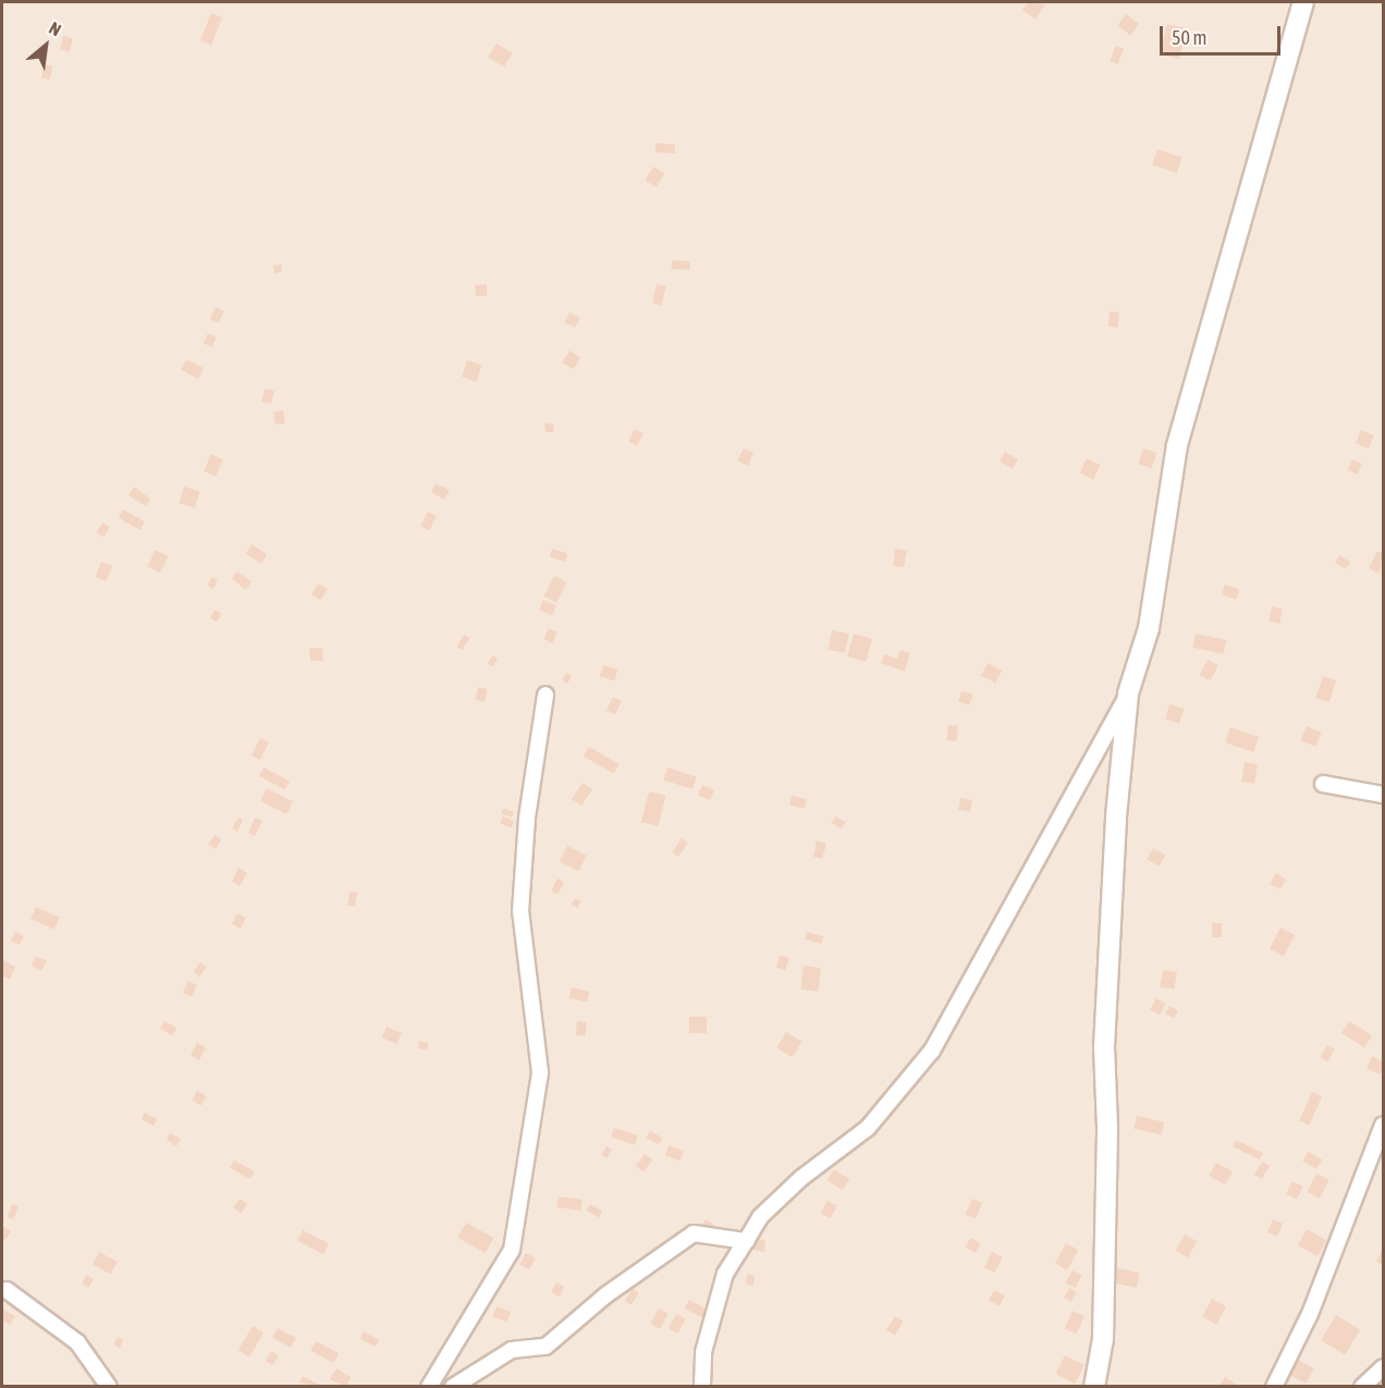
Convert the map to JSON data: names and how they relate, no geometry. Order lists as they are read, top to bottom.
{
  "scale_bar": "50 m",
  "north": "top right"
}
